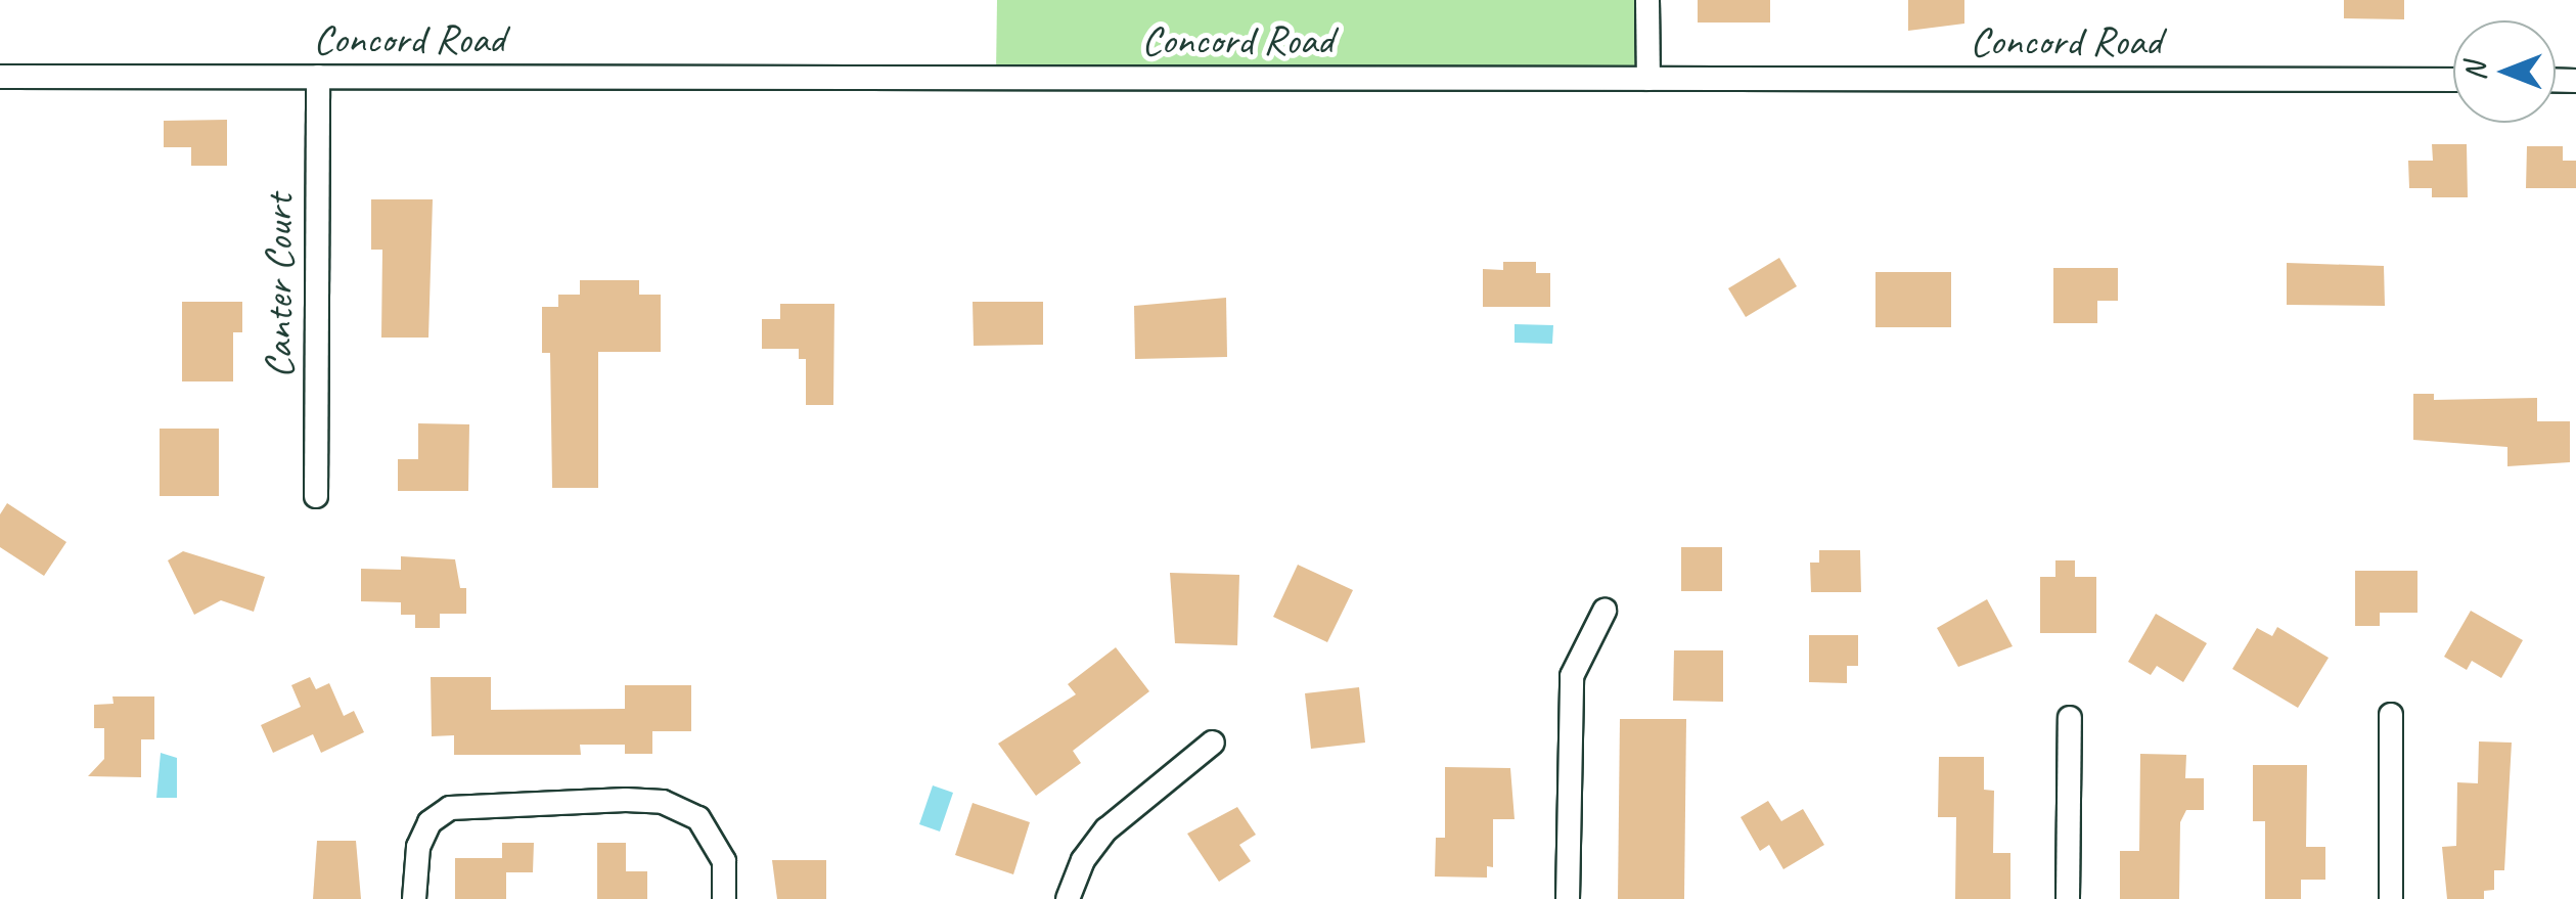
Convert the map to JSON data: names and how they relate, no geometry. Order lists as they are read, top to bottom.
{
  "streets": {
    "street": ["Concord Road", "Canter Court"]
  },
  "crossings": [
    ["Concord Road", "Canter Court"]
  ],
  "north": "left"
}
